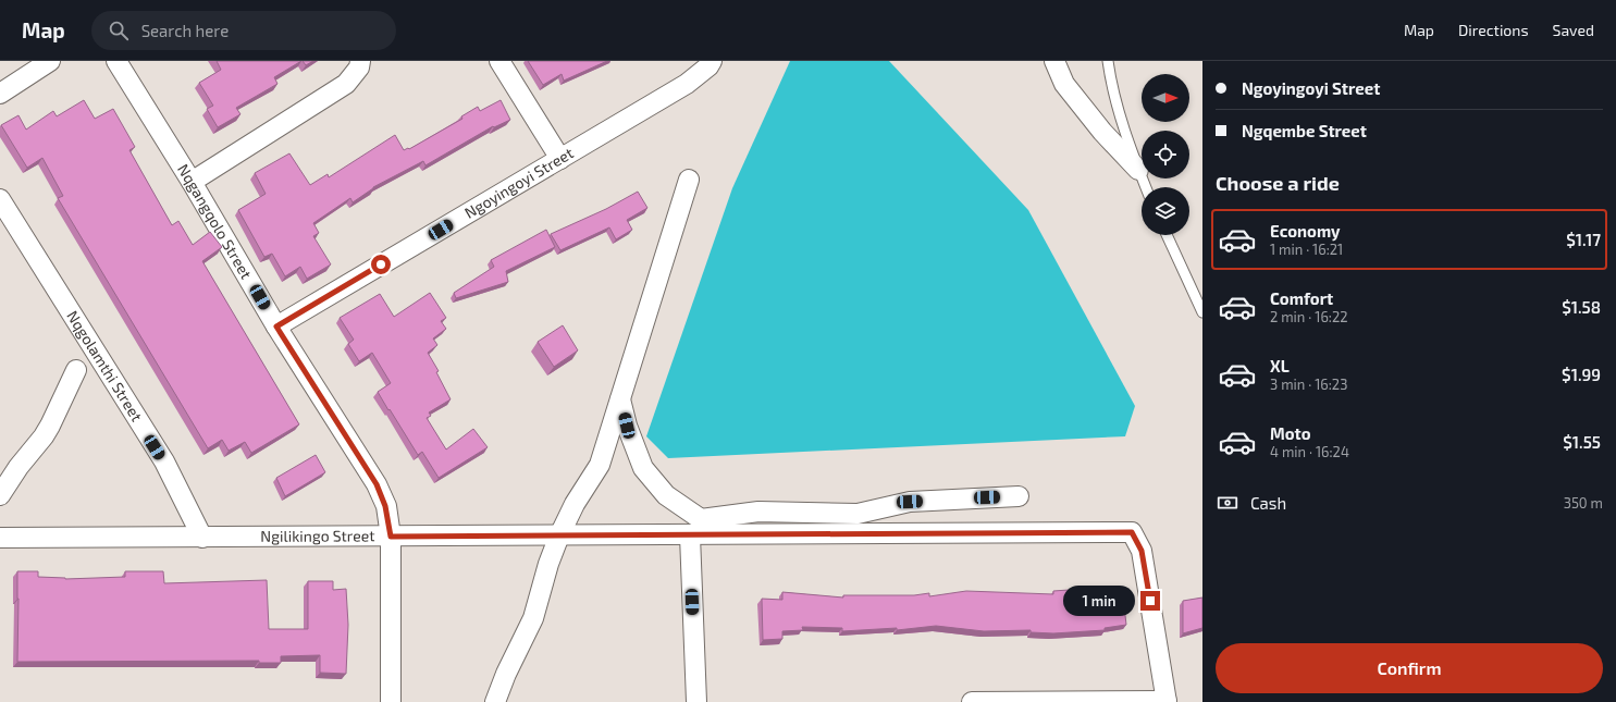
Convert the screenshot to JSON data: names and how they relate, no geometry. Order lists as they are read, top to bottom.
{
  "streets": {
    "street": [
      "Ngoyingoyi Street",
      "Nqgangqolo Street",
      "Nqgolamthi Street",
      "Ngilikingo Street"
    ]
  },
  "crossings": [
    ["Ngoyingoyi Street", "Nqgangqolo Street"],
    ["Nqgangqolo Street", "Ngilikingo Street"],
    ["Nqgolamthi Street", "Ngilikingo Street"]
  ],
  "north": "right",
  "page": {
    "header": "Map",
    "search": "Search here",
    "nav": ["Map", "Directions", "Saved"],
    "banner": ["Ngoyingoyi Street", "Ngqembe Street"],
    "heading": "Choose a ride",
    "list": [
      {
        "name": "Economy",
        "note": "1 min · 16:21",
        "value": "$1.17"
      },
      {
        "name": "Comfort",
        "note": "2 min · 16:22",
        "value": "$1.58"
      },
      {
        "name": "XL",
        "note": "3 min · 16:23",
        "value": "$1.99"
      },
      {
        "name": "Moto",
        "note": "4 min · 16:24",
        "value": "$1.55"
      }
    ],
    "pay": ["Cash", "350 m"],
    "bubble": "1 min",
    "buttons": "Confirm"
  }
}
